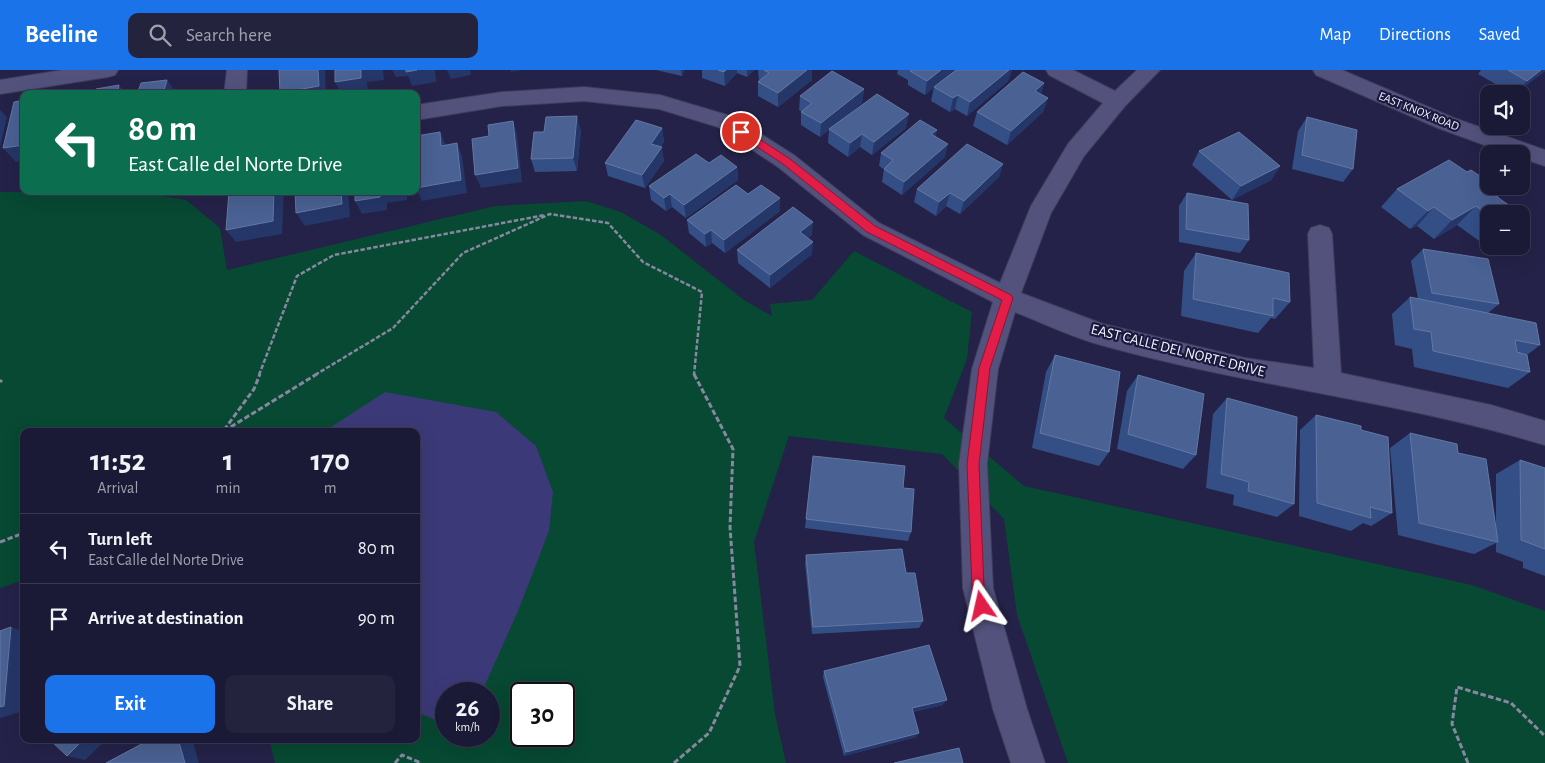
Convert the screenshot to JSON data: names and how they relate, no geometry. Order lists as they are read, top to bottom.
{
  "streets": {
    "street": ["EAST KNOX ROAD", "EAST CALLE DEL NORTE DRIVE"]
  },
  "page": {
    "header": "Beeline",
    "search": "Search here",
    "nav": ["Map", "Directions", "Saved"],
    "map_buttons": ["+", "−"],
    "turn": ["80 m", "East Calle del Norte Drive"],
    "eta": [
      "11:52",
      "Arrival",
      "1",
      "min",
      "170",
      "m"
    ],
    "list": [
      {
        "name": "Turn left",
        "note": "East Calle del Norte Drive",
        "value": "80 m"
      },
      {
        "name": "Arrive at destination",
        "value": "90 m"
      }
    ],
    "buttons": ["Exit", "Share"],
    "speed": "26 km/h",
    "limit": "30"
  }
}
